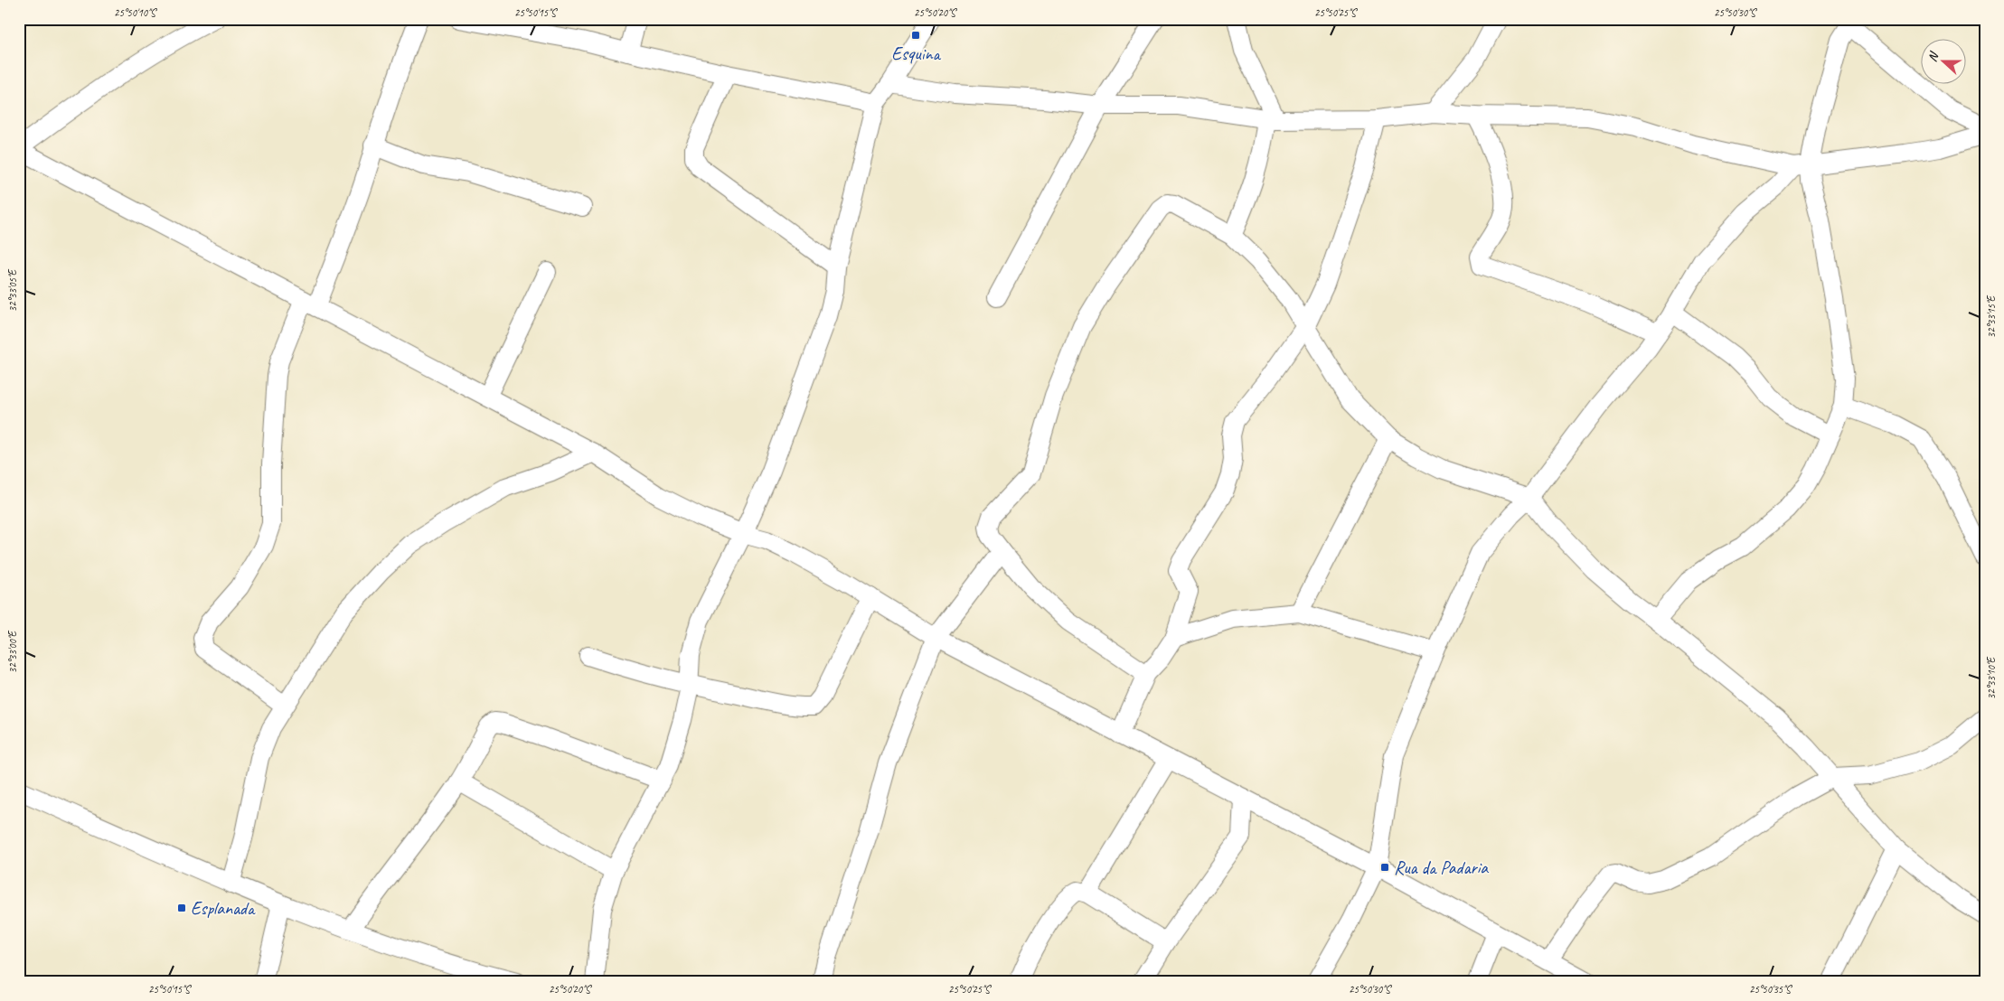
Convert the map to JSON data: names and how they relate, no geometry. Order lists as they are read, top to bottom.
{
  "places": {
    "transit": ["Esquina", "Rua da Padaria", "Esplanada"]
  },
  "north": "left",
  "coordinates": [
    "25°50'10\"S",
    "25°50'15\"S",
    "25°50'20\"S",
    "25°50'25\"S",
    "25°50'30\"S",
    "32°33'05\"E",
    "32°33'15\"E",
    "32°33'00\"E",
    "32°33'10\"E",
    "25°50'35\"S"
  ]
}
